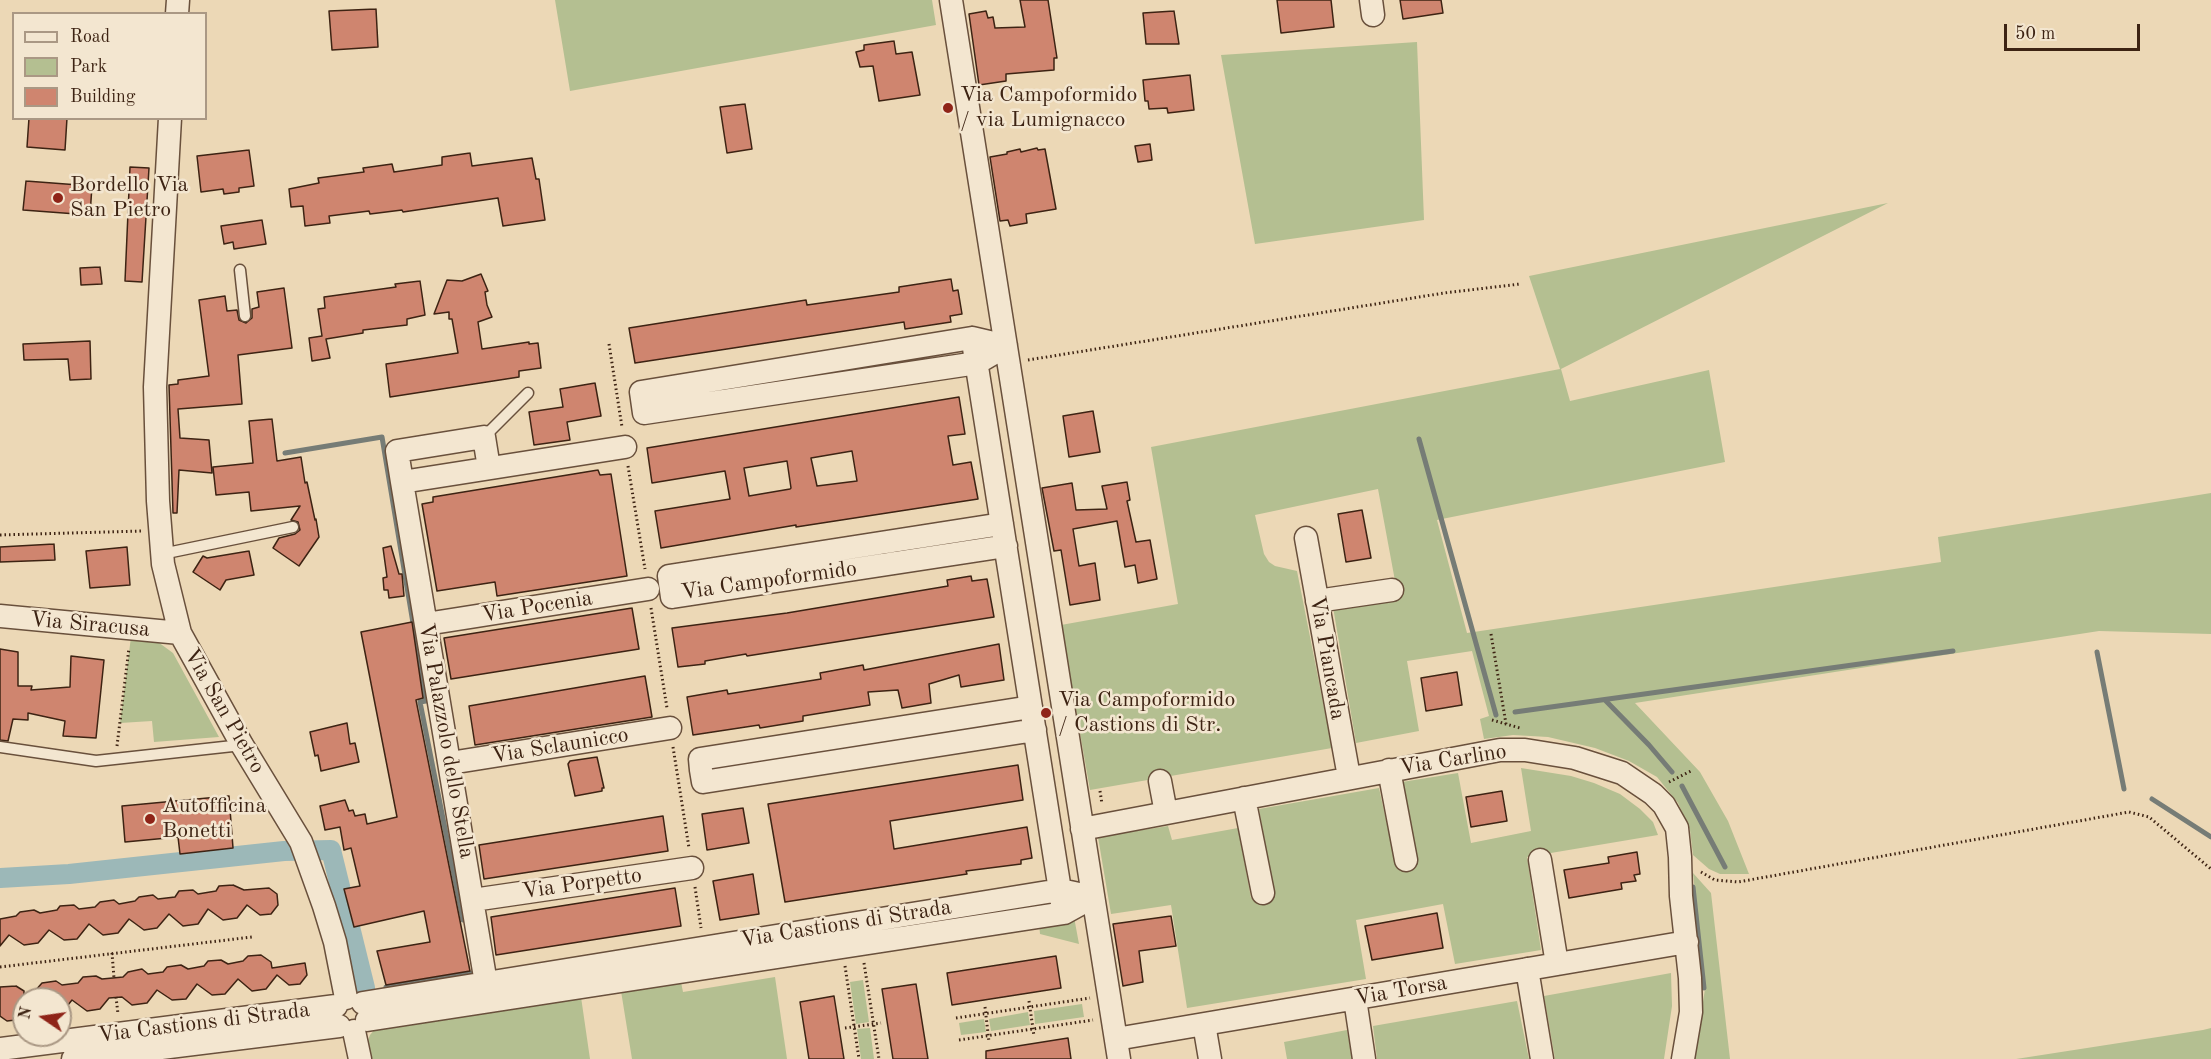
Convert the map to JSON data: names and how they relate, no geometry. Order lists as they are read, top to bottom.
{
  "streets": {
    "street": [
      "Via Campoformido",
      "Via Pocenia",
      "Via Siracusa",
      "Via Piancada",
      "Via San Pietro",
      "Via Palazzolo dello Stella",
      "Via Sclaunicco",
      "Via Carlino",
      "Via Porpetto",
      "Via Castions di Strada",
      "Via Torsa"
    ]
  },
  "crossings": [
    ["Via Pocenia", "Via Palazzolo dello Stella"],
    ["Via Siracusa", "Via San Pietro"],
    ["Via Piancada", "Via Carlino"],
    ["Via San Pietro", "Via Castions di Strada"],
    ["Via Palazzolo dello Stella", "Via Sclaunicco"],
    ["Via Palazzolo dello Stella", "Via Porpetto"],
    ["Via Palazzolo dello Stella", "Via Castions di Strada"],
    ["Via Carlino", "Via Torsa"]
  ],
  "places": [
    "Via Campoformido / via Lumignacco",
    "Bordello Via San Pietro",
    "Via Campoformido / Castions di Str.",
    "Autofficina Bonetti"
  ],
  "legend": ["Road", "Park", "Building"],
  "scale_bar": "50 m",
  "north": "left"
}
